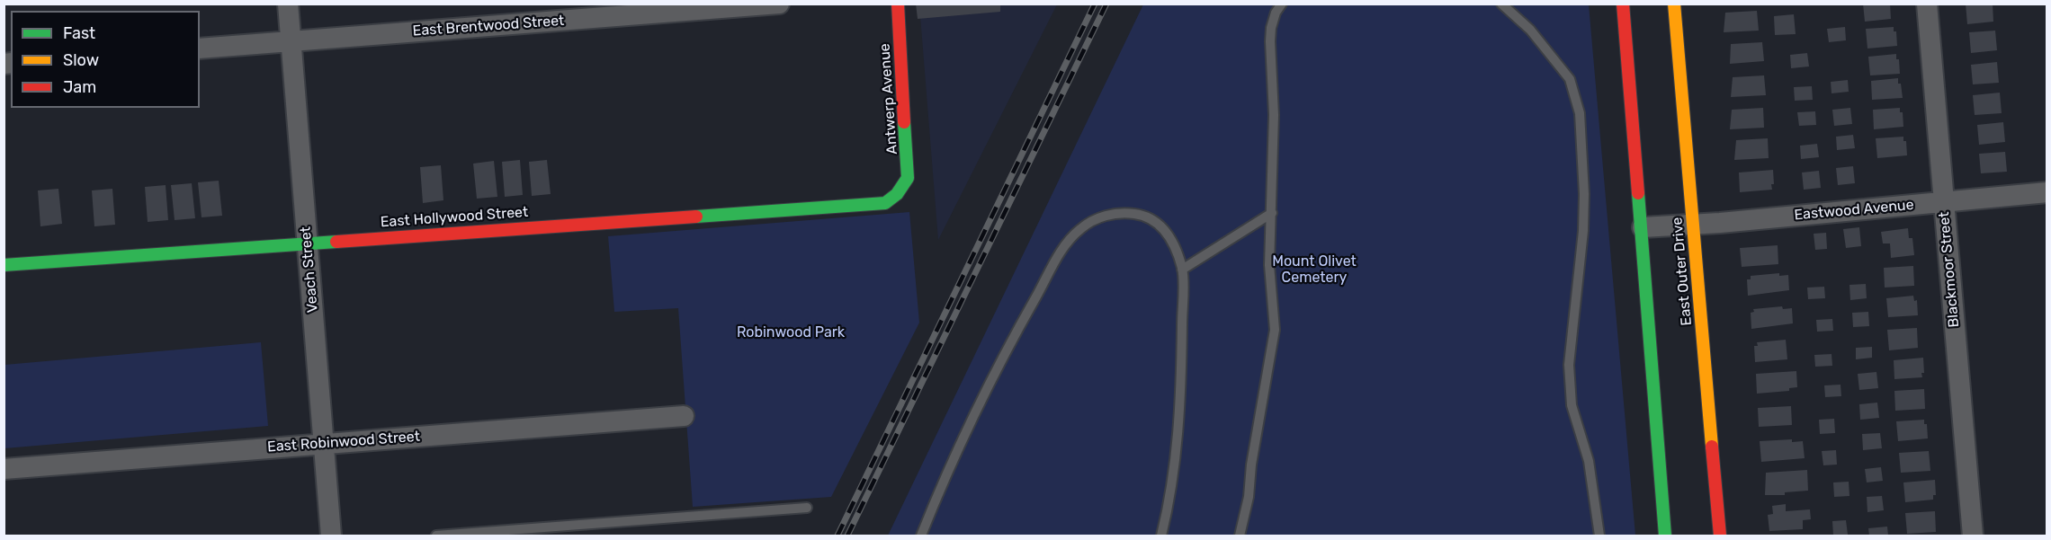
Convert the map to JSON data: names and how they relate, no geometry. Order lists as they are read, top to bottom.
{
  "streets": {
    "street": [
      "East Brentwood Street",
      "Antwerp Avenue",
      "Eastwood Avenue",
      "East Hollywood Street",
      "Veach Street",
      "Blackmoor Street",
      "East Outer Drive",
      "East Robinwood Street"
    ]
  },
  "crossings": [
    ["East Brentwood Street", "Veach Street"],
    ["Antwerp Avenue", "East Hollywood Street"],
    ["Eastwood Avenue", "Blackmoor Street"],
    ["Eastwood Avenue", "East Outer Drive"],
    ["East Hollywood Street", "Veach Street"],
    ["Veach Street", "East Robinwood Street"]
  ],
  "parks": ["Mount Olivet Cemetery", "Robinwood Park"],
  "legend": ["Fast", "Slow", "Jam"]
}
